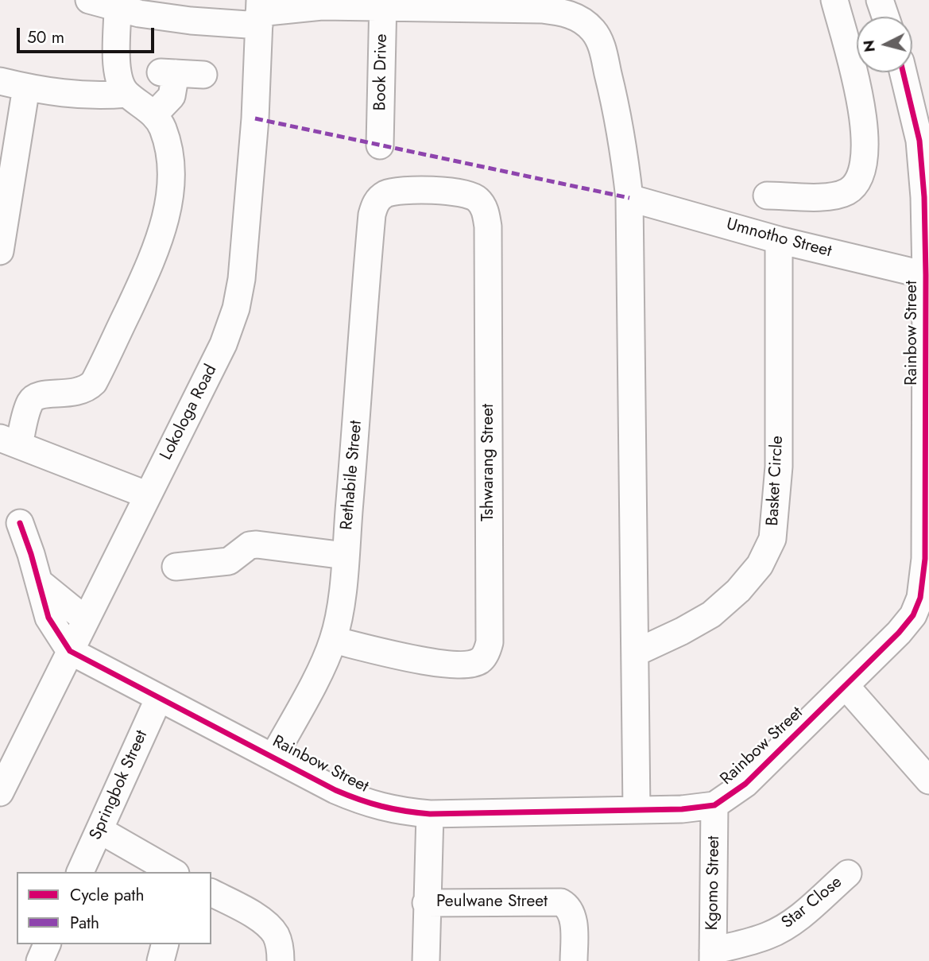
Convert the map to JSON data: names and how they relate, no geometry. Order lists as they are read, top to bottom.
{
  "streets": {
    "street": [
      "Book Drive",
      "Umnotho Street",
      "Rainbow Street",
      "Lokologa Road",
      "Tshwarang Street",
      "Rethabile Street",
      "Basket Circle",
      "Springbok Street",
      "Kgomo Street",
      "Peulwane Street",
      "Star Close"
    ]
  },
  "crossings": [
    ["Umnotho Street", "Rainbow Street"],
    ["Umnotho Street", "Basket Circle"],
    ["Rainbow Street", "Lokologa Road"],
    ["Rainbow Street", "Rethabile Street"],
    ["Rainbow Street", "Springbok Street"],
    ["Rainbow Street", "Kgomo Street"],
    ["Tshwarang Street", "Rethabile Street"],
    ["Kgomo Street", "Star Close"]
  ],
  "legend": ["Cycle path", "Path"],
  "scale_bar": "50 m",
  "north": "left"
}
